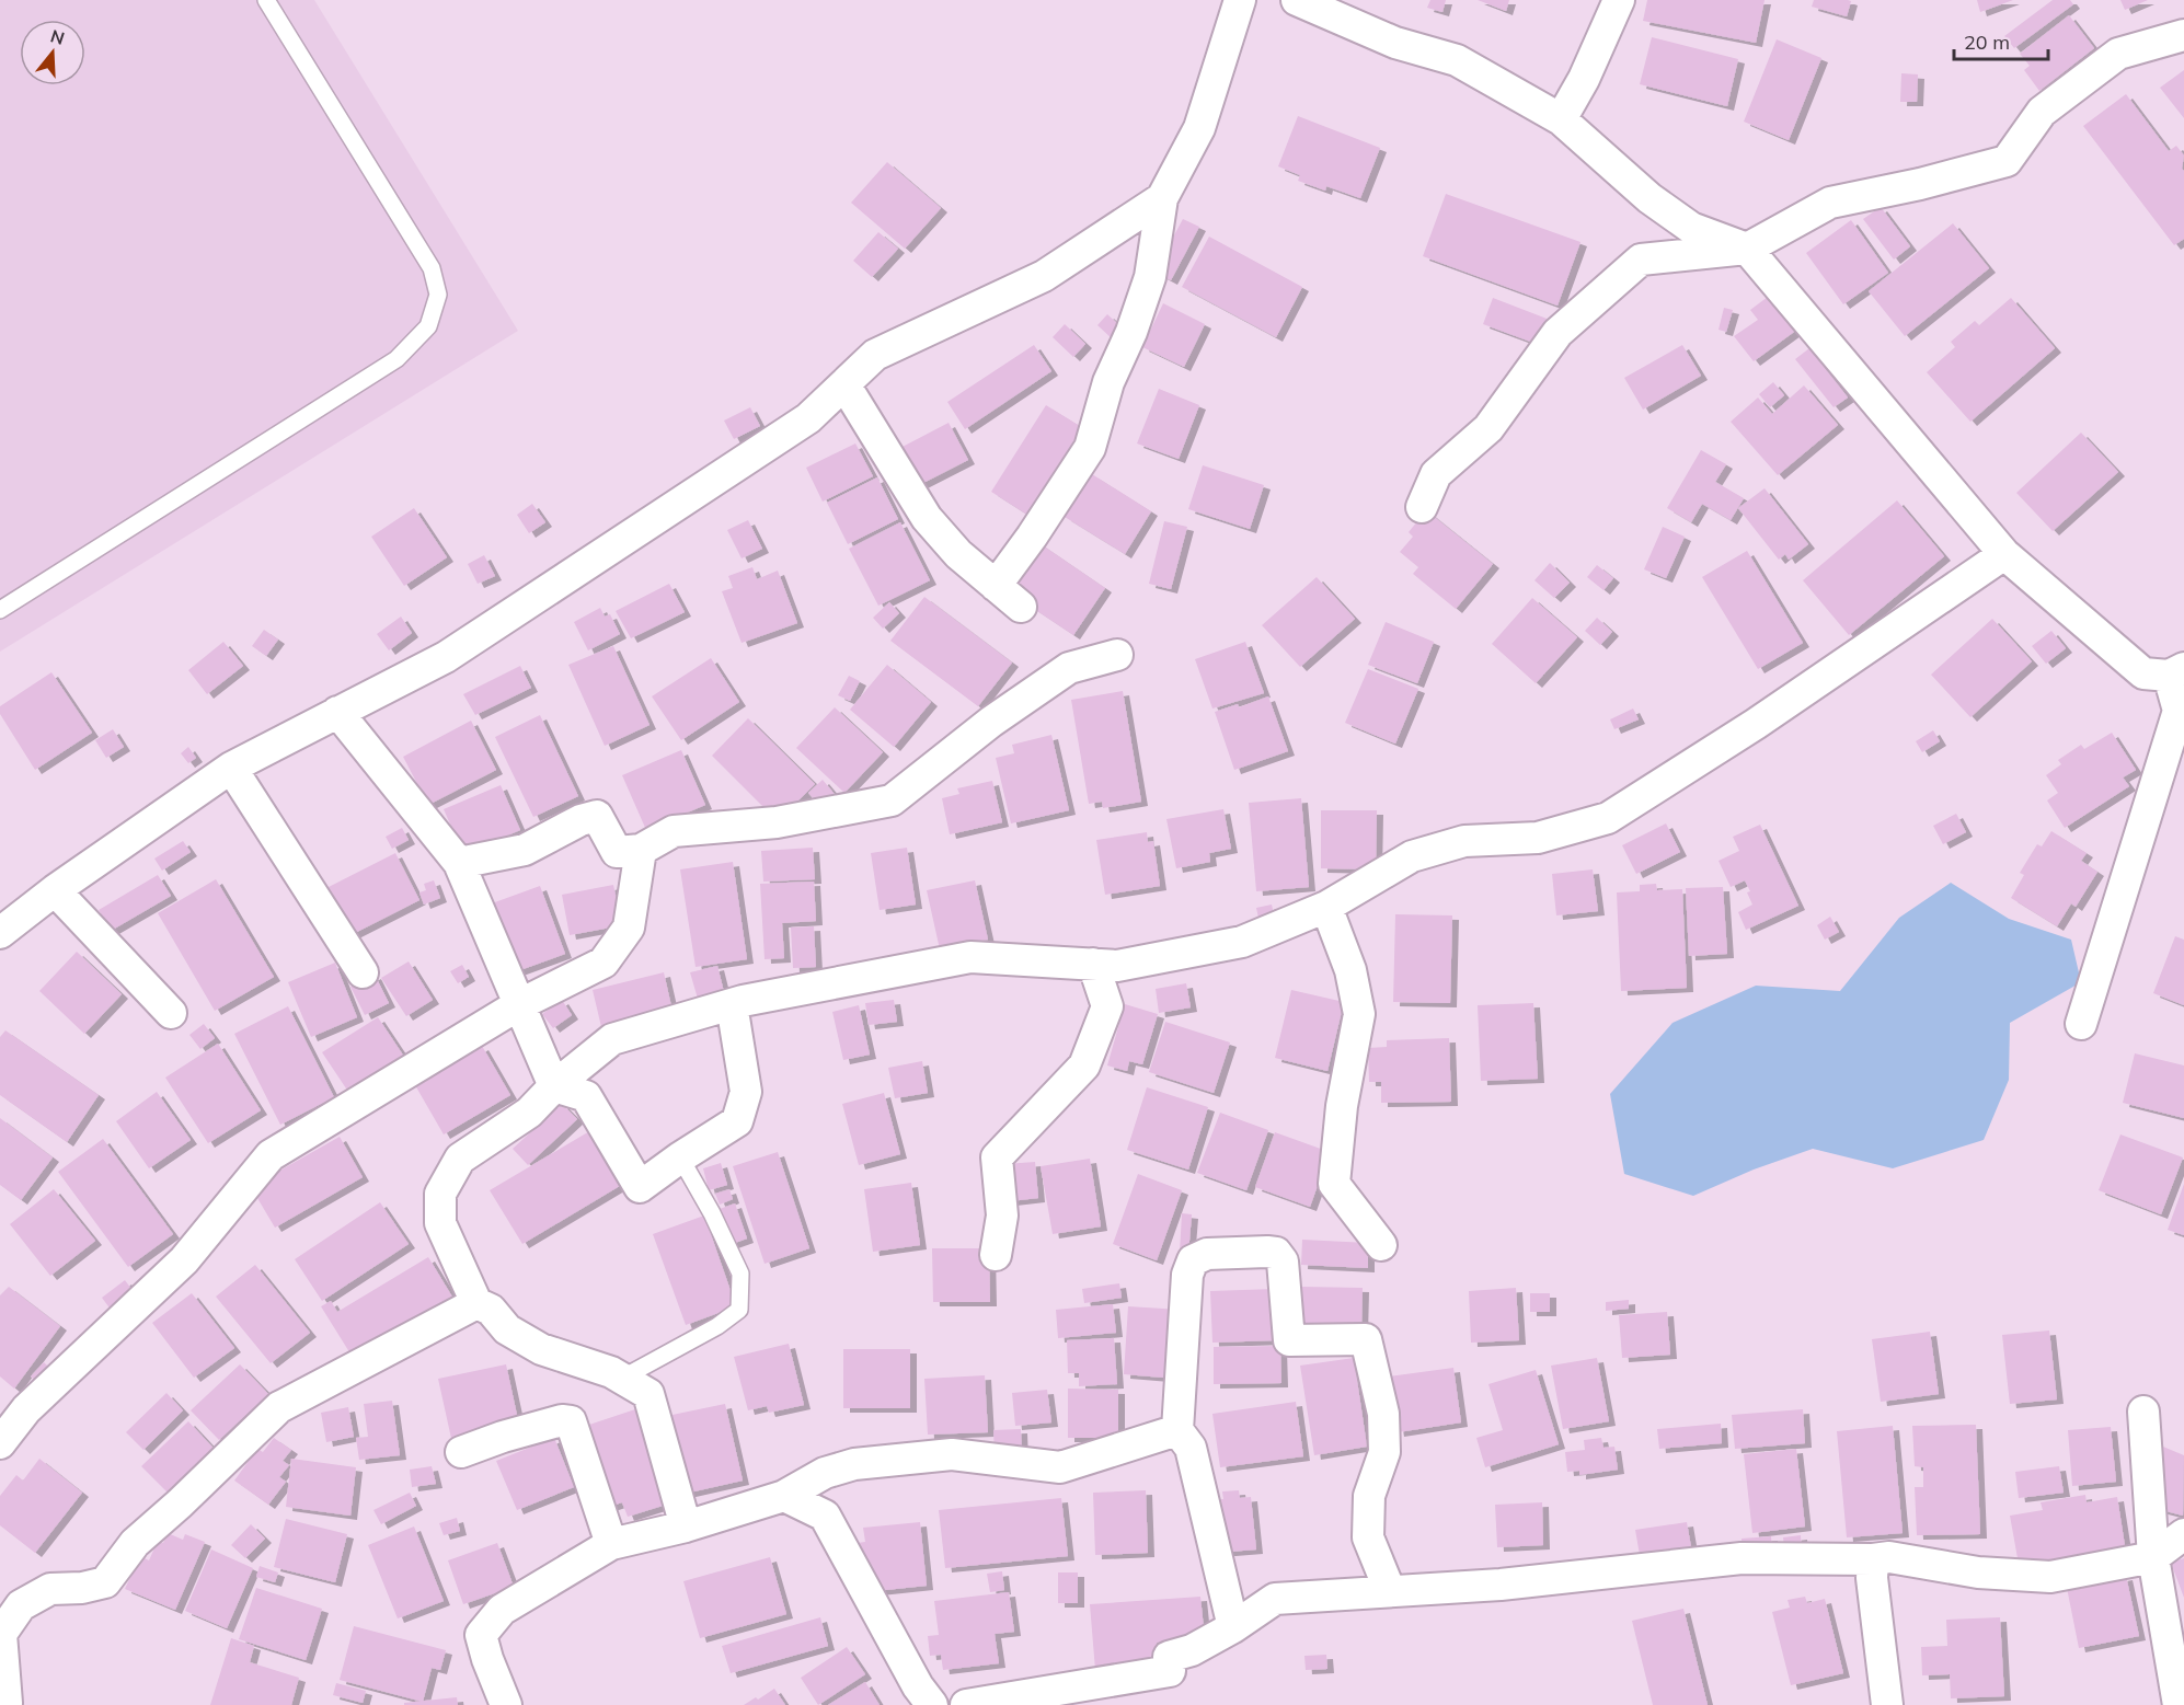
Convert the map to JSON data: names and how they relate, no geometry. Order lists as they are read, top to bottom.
{
  "scale_bar": "20 m",
  "north": "top"
}
